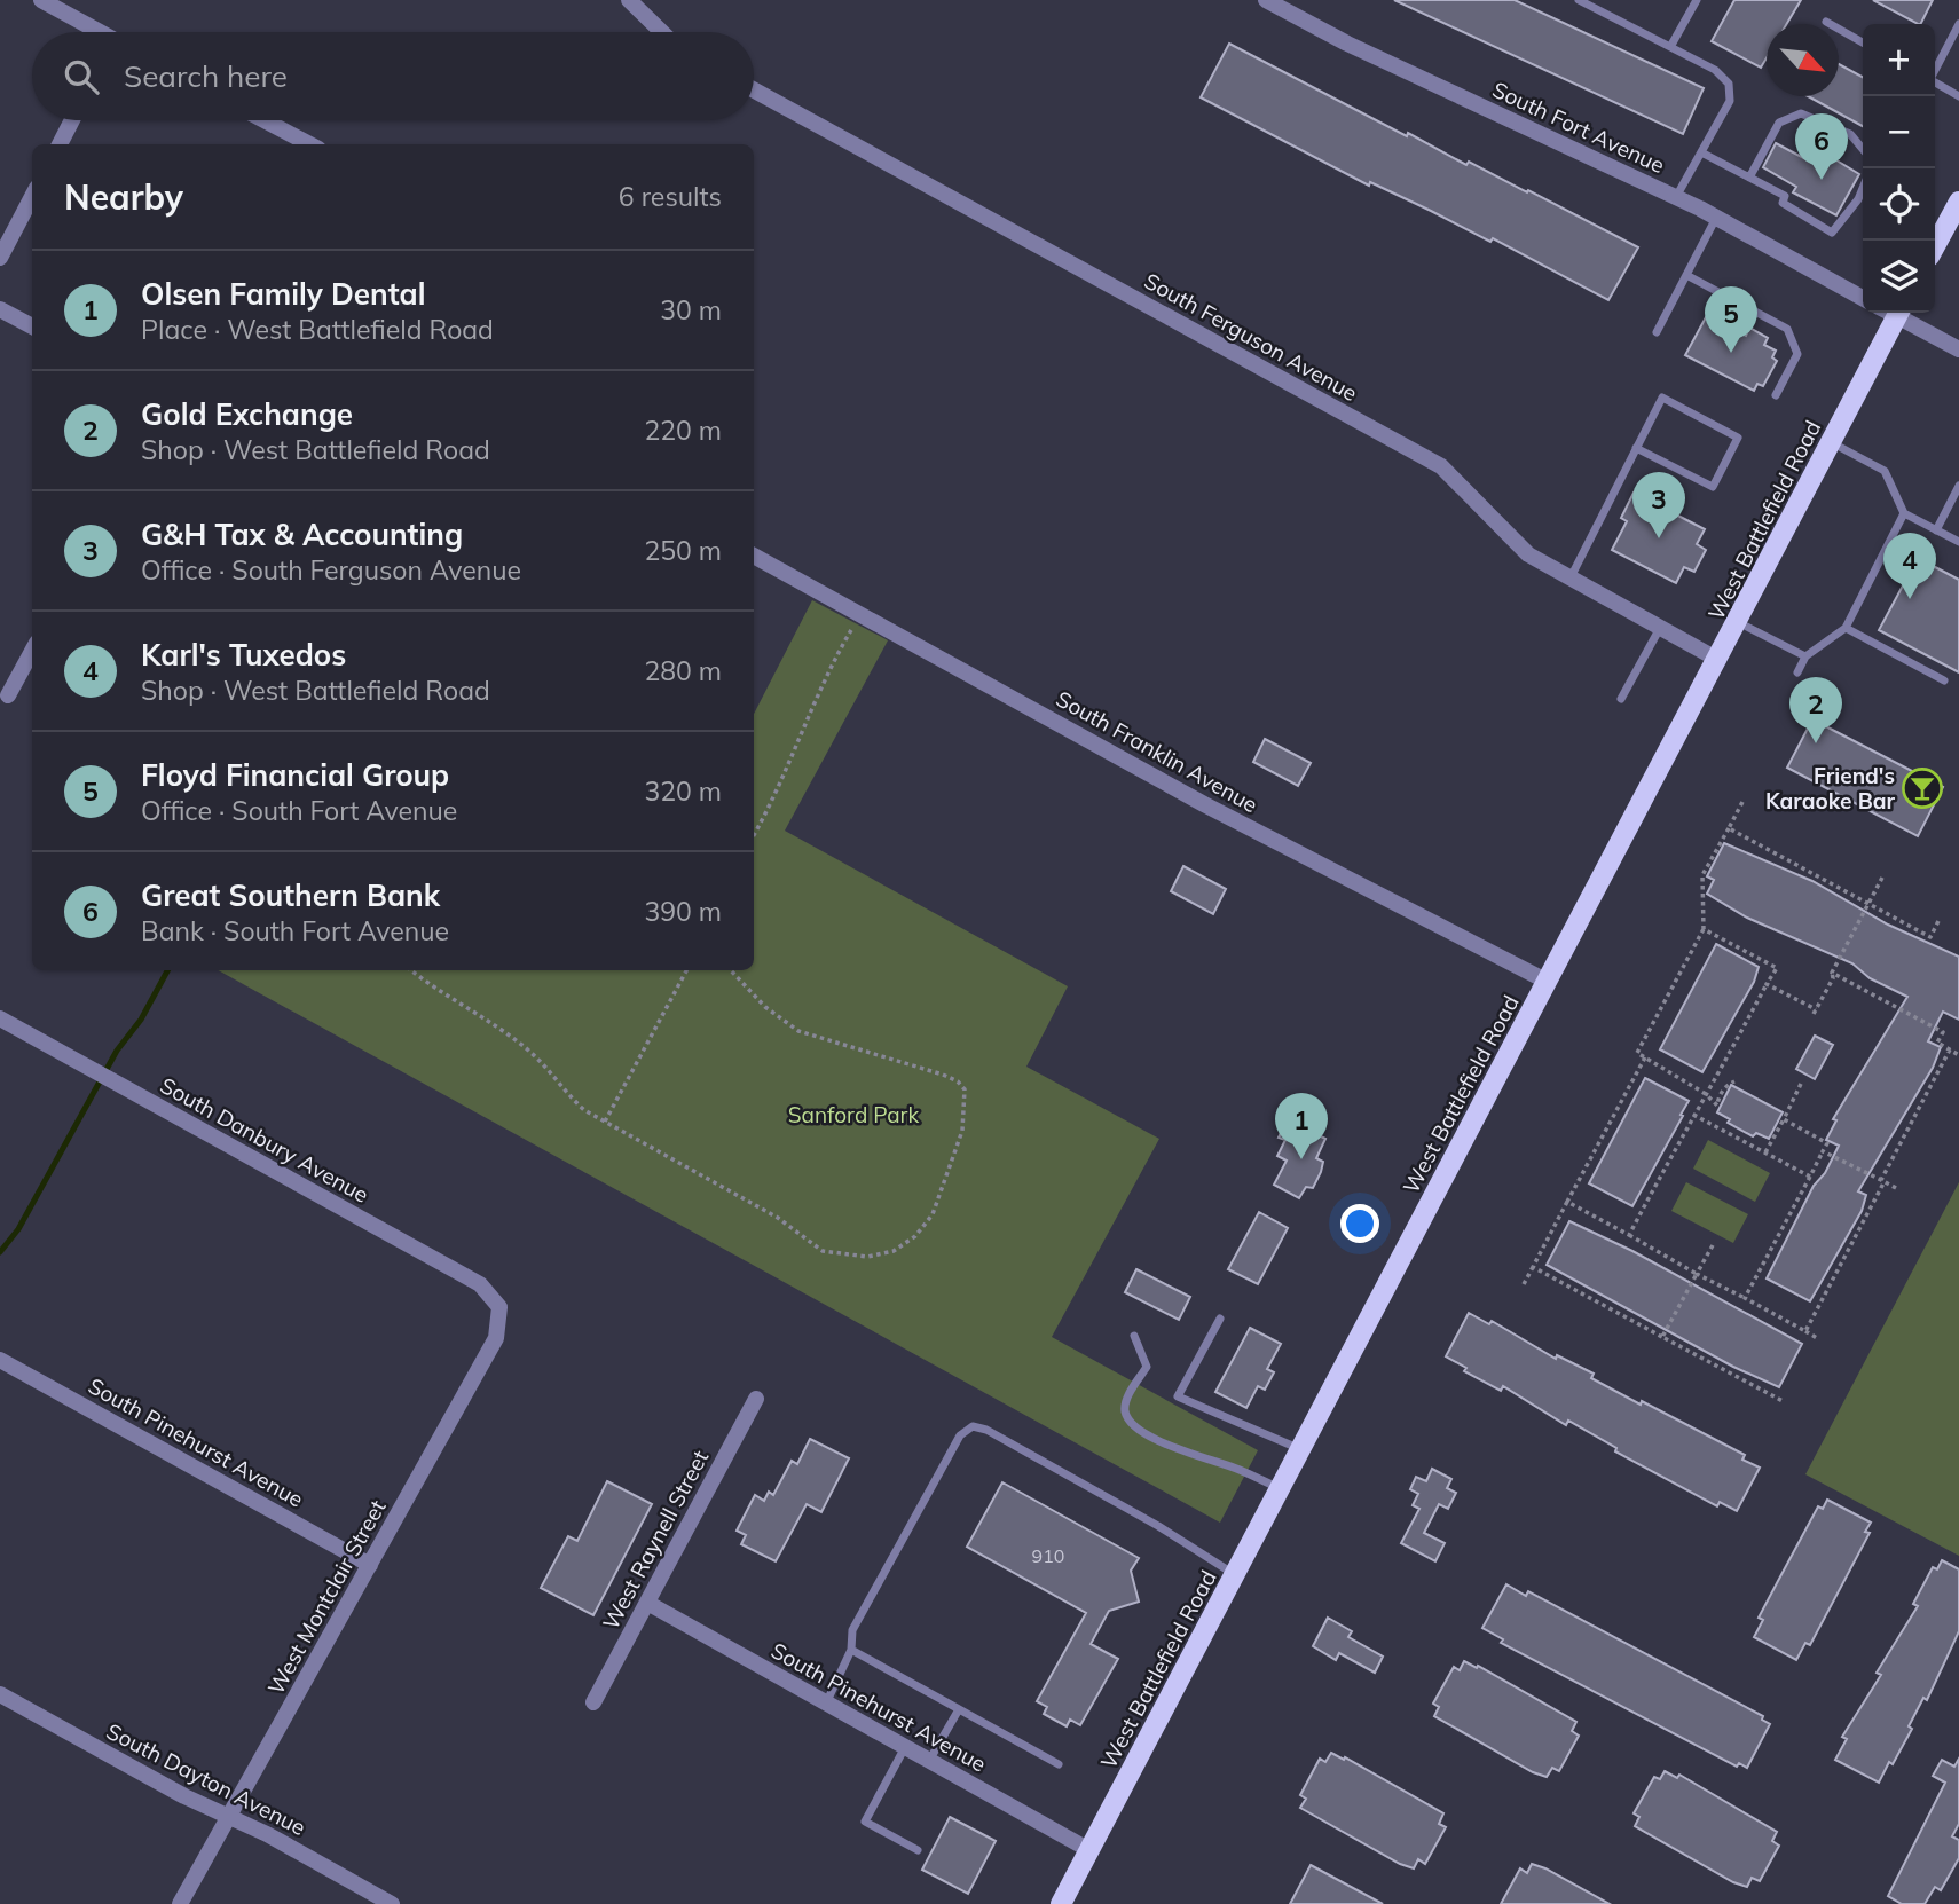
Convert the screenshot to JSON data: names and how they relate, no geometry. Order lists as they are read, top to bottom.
{
  "streets": {
    "main road": ["West Battlefield Road"],
    "street": [
      "South Fort Avenue",
      "South Ferguson Avenue",
      "South Franklin Avenue",
      "South Danbury Avenue",
      "South Pinehurst Avenue",
      "West Raynell Street",
      "West Montclair Street",
      "South Dayton Avenue"
    ]
  },
  "crossings": [
    ["South Ferguson Avenue", "West Battlefield Road"],
    ["West Battlefield Road", "South Franklin Avenue"],
    ["West Battlefield Road", "South Pinehurst Avenue"],
    ["South Danbury Avenue", "West Montclair Street"],
    ["South Pinehurst Avenue", "West Raynell Street"],
    ["South Pinehurst Avenue", "West Montclair Street"],
    ["West Montclair Street", "South Dayton Avenue"]
  ],
  "parks": ["Sanford Park"],
  "places": {
    "bar": ["Friend's Karaoke Bar"]
  },
  "house_numbers": ["910"],
  "north": "bottom right",
  "page": {
    "map_buttons": ["+", "−"],
    "search": "Search here",
    "pins": [
      "6",
      "5",
      "3",
      "4",
      "2",
      "1"
    ],
    "heading": ["Nearby", "6 results"],
    "list": [
      {
        "mark": "1",
        "name": "Olsen Family Dental",
        "note": "Place · West Battlefield Road",
        "value": "30 m"
      },
      {
        "mark": "2",
        "name": "Gold Exchange",
        "note": "Shop · West Battlefield Road",
        "value": "220 m"
      },
      {
        "mark": "3",
        "name": "G&H Tax & Accounting",
        "note": "Office · South Ferguson Avenue",
        "value": "250 m"
      },
      {
        "mark": "4",
        "name": "Karl's Tuxedos",
        "note": "Shop · West Battlefield Road",
        "value": "280 m"
      },
      {
        "mark": "5",
        "name": "Floyd Financial Group",
        "note": "Office · South Fort Avenue",
        "value": "320 m"
      },
      {
        "mark": "6",
        "name": "Great Southern Bank",
        "note": "Bank · South Fort Avenue",
        "value": "390 m"
      }
    ]
  }
}
